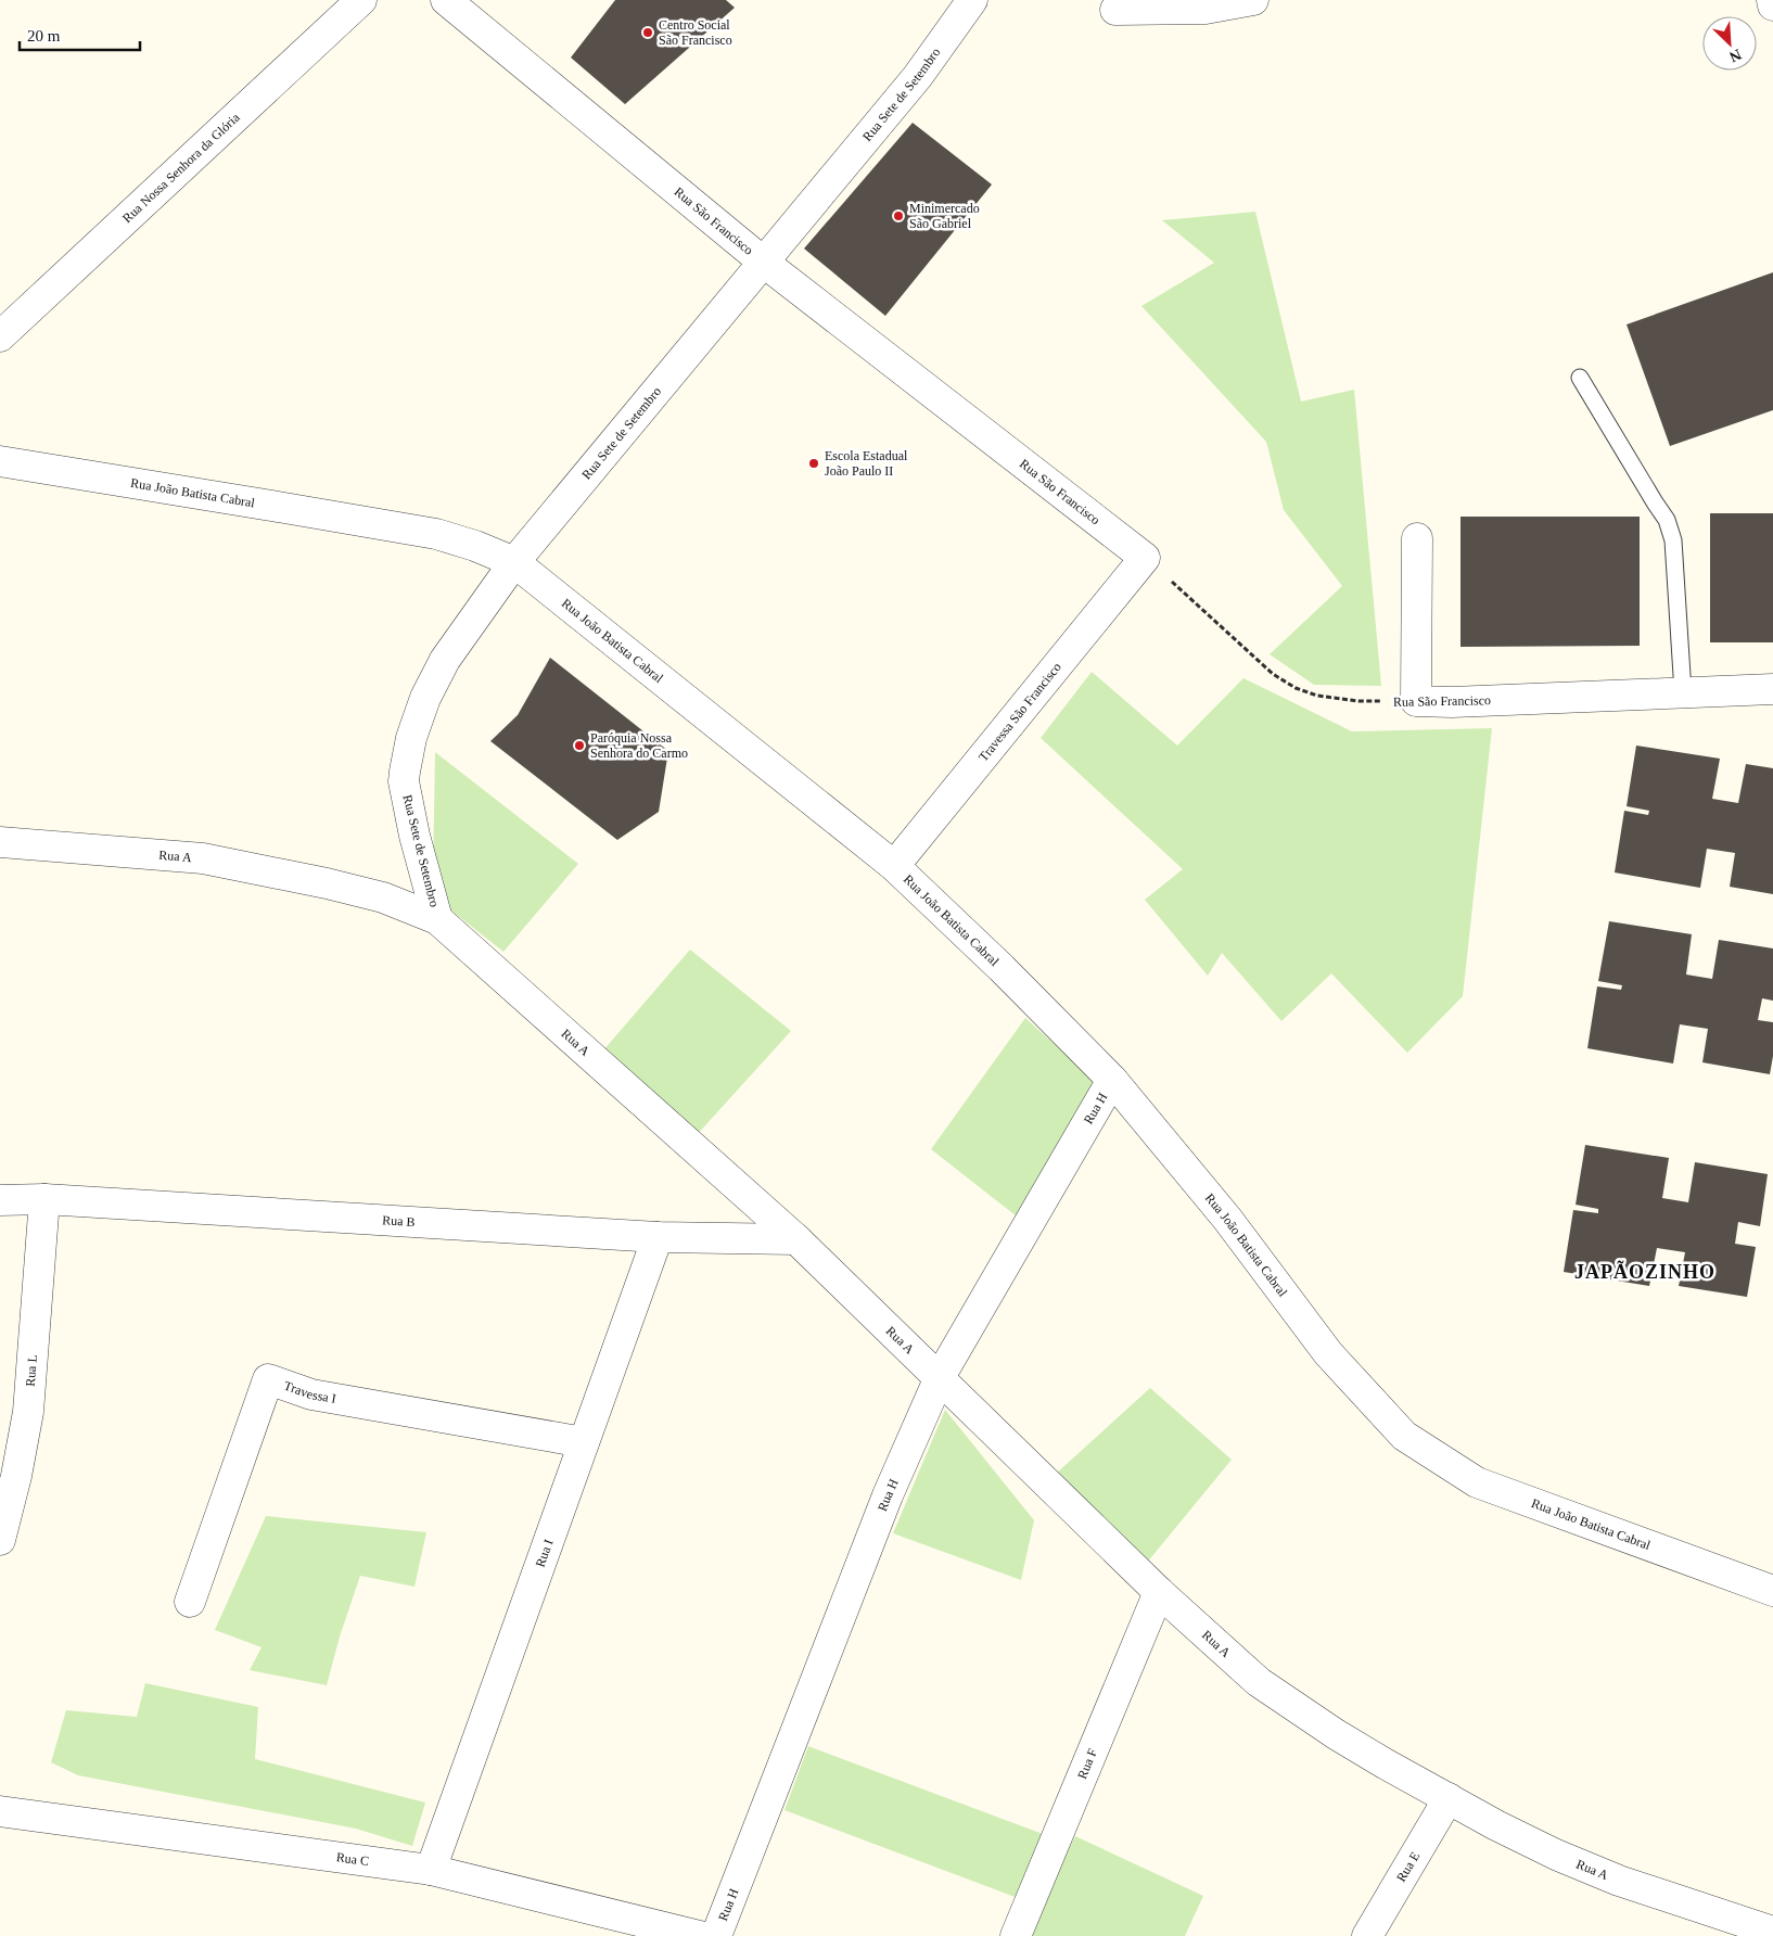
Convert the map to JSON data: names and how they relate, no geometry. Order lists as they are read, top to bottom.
{
  "streets": {
    "street": [
      "Rua Sete de Setembro",
      "Rua Nossa Senhora da Glória",
      "Rua São Francisco",
      "Rua João Batista Cabral",
      "Travessa São Francisco",
      "Rua A",
      "Rua H",
      "Rua B",
      "Rua L",
      "Travessa I",
      "Rua I",
      "Rua F",
      "Rua C",
      "Rua E"
    ]
  },
  "crossings": [
    ["Rua Sete de Setembro", "Rua São Francisco"],
    ["Rua Sete de Setembro", "Rua João Batista Cabral"],
    ["Rua Sete de Setembro", "Rua A"],
    ["Rua São Francisco", "Travessa São Francisco"],
    ["Rua João Batista Cabral", "Travessa São Francisco"],
    ["Rua João Batista Cabral", "Rua H"],
    ["Rua A", "Rua H"],
    ["Rua A", "Rua B"],
    ["Rua A", "Rua F"],
    ["Rua A", "Rua E"],
    ["Rua B", "Rua L"],
    ["Rua B", "Rua I"],
    ["Travessa I", "Rua I"],
    ["Rua I", "Rua C"]
  ],
  "districts": ["JAPÃOZINHO"],
  "places": [
    "Centro Social São Francisco",
    "Minimercado São Gabriel",
    "Escola Estadual João Paulo II",
    "Paróquia Nossa Senhora do Carmo"
  ],
  "scale_bar": "20 m",
  "north": "bottom right"
}
